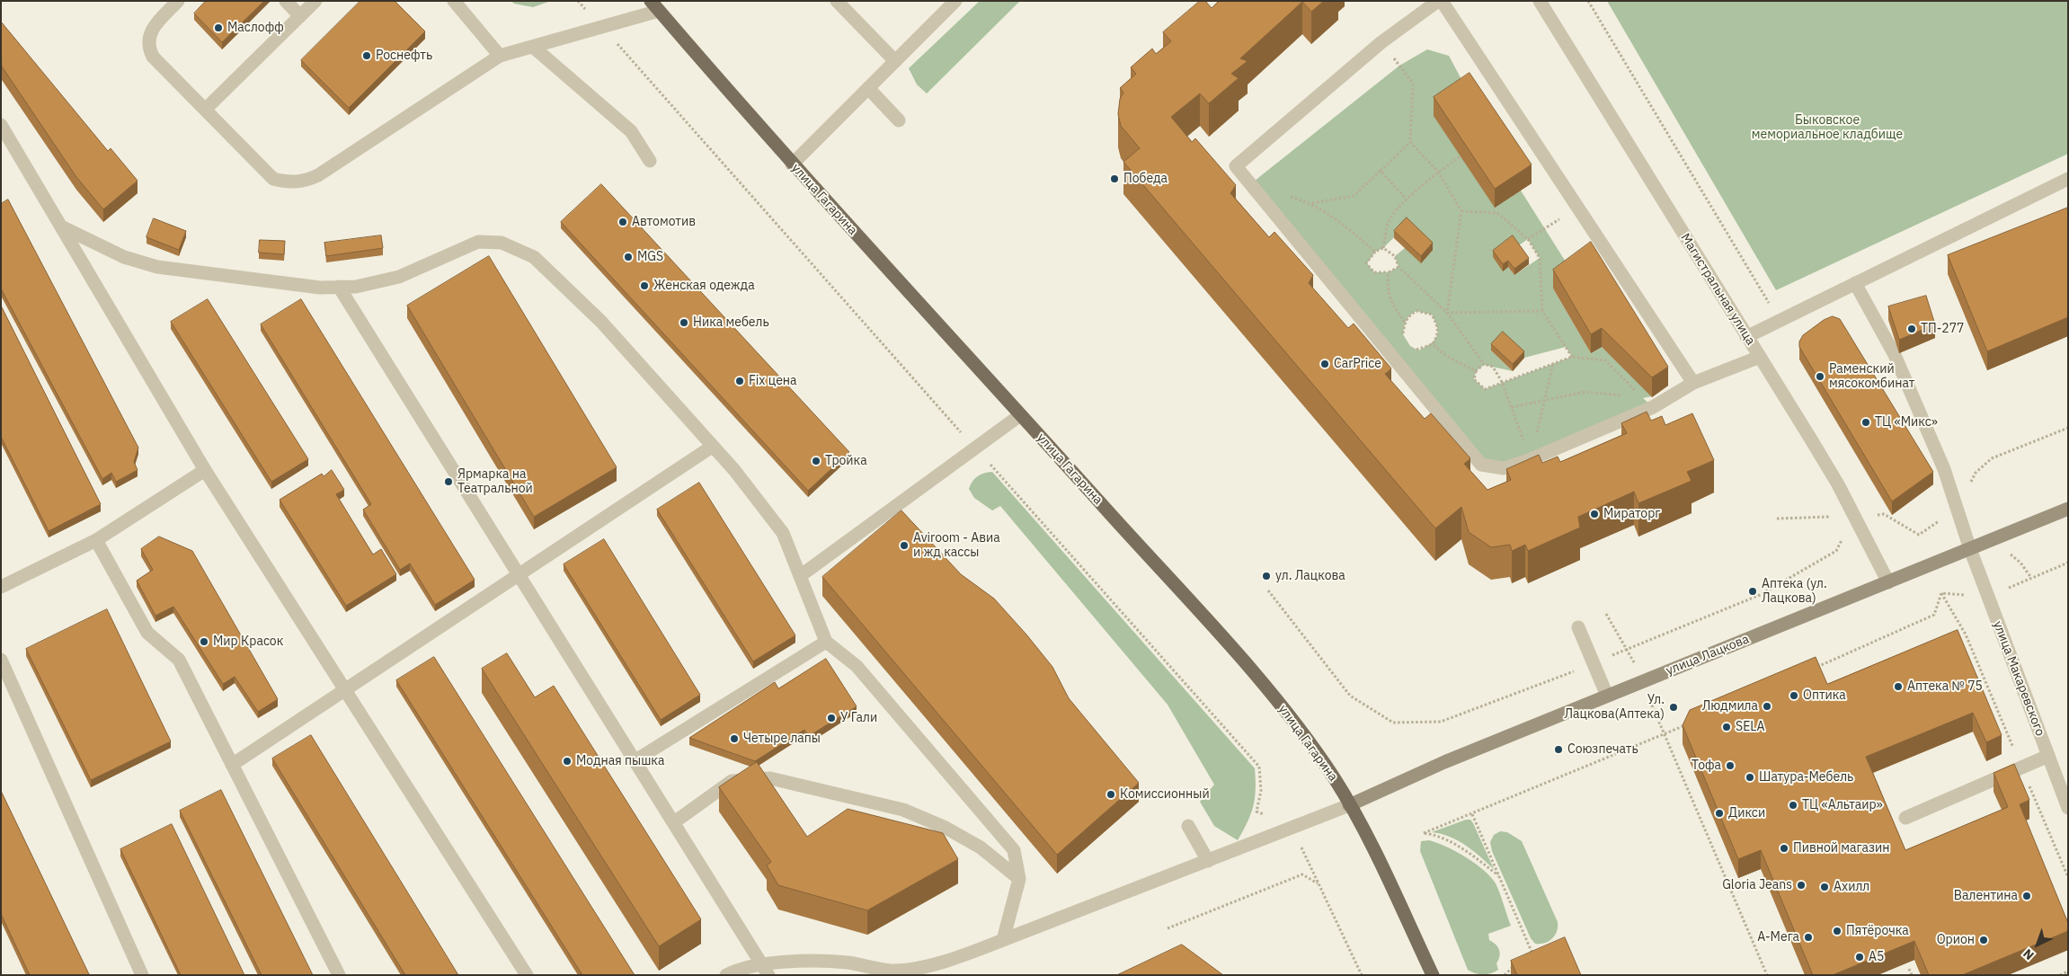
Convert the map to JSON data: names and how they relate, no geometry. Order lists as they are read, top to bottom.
{
  "streets": {
    "main road": ["улица Гагарина"],
    "street": ["Магистральная улица", "улица Лацкова", "улица Макаревского"]
  },
  "crossings": [
    ["улица Гагарина", "улица Лацкова"],
    ["Магистральная улица", "улица Лацкова"],
    ["улица Лацкова", "улица Макаревского"]
  ],
  "parks": ["Быковское мемориальное кладбище"],
  "places": [
    "Маслофф",
    "Роснефть",
    "Победа",
    "Автомотив",
    "MGS",
    "Женская одежда",
    "Ника мебель",
    "ТП-277",
    "CarPrice",
    "Раменский мясокомбинат",
    "Fix цена",
    "ТЦ «Микс»",
    "Тройка",
    "Ярмарка на Театральной",
    "Мираторг",
    "Aviroom - Авиа и жд кассы",
    "ул. Лацкова",
    "Аптека (ул. Лацкова)",
    "Мир Красок",
    "Аптека № 75",
    "Оптика",
    "Людмила",
    "Ул. Лацкова(Аптека)",
    "У Гали",
    "SELA",
    "Четыре лапы",
    "Союзпечать",
    "Модная пышка",
    "Тофа",
    "Шатура-Мебель",
    "Комиссионный",
    "ТЦ «Альтаир»",
    "Дикси",
    "Пивной магазин",
    "Gloria Jeans",
    "Ахилл",
    "Валентина",
    "Пятёрочка",
    "А-Мега",
    "Орион",
    "А5"
  ],
  "north": "bottom left"
}
